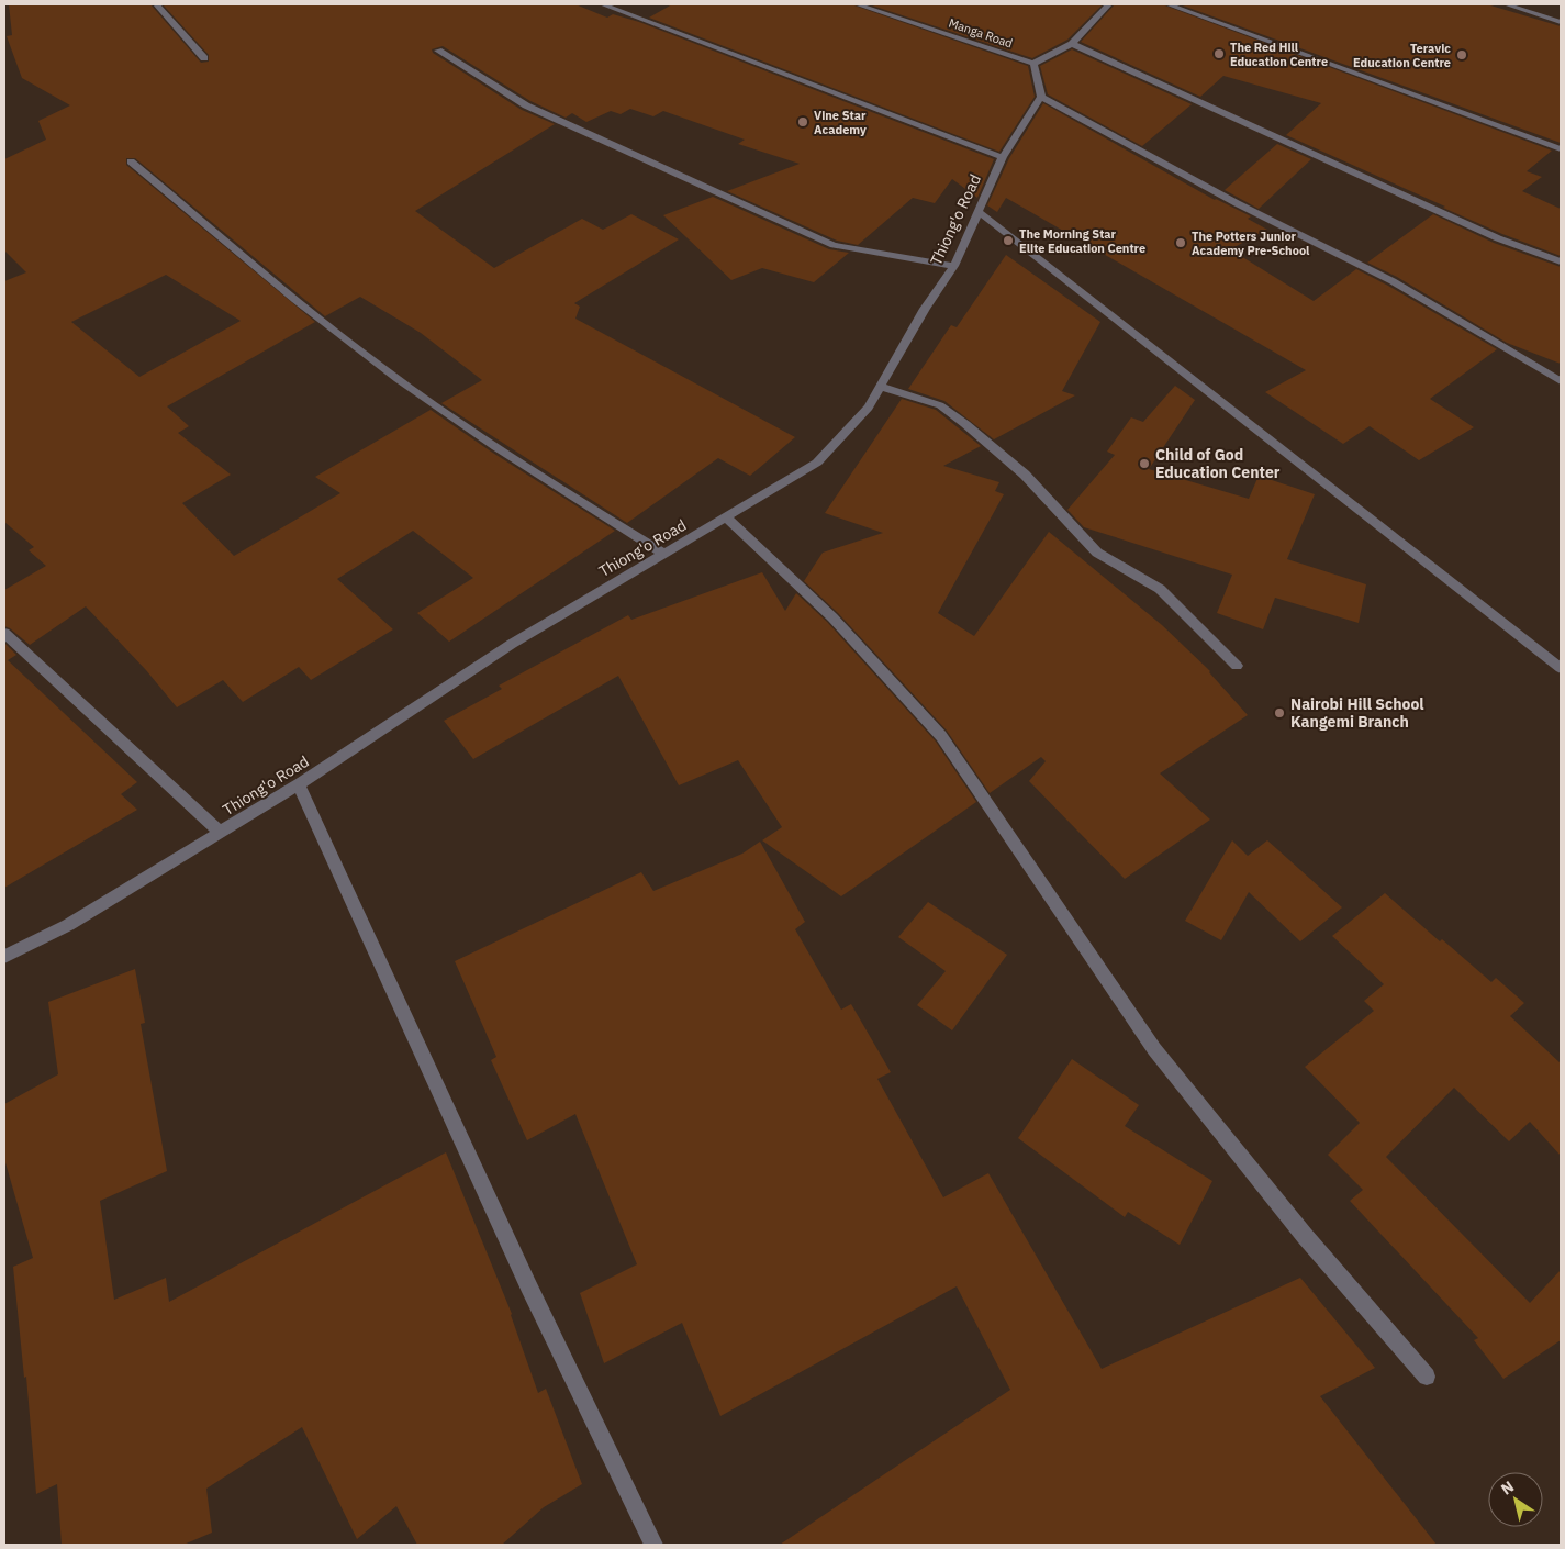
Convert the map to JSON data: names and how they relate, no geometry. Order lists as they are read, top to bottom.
{
  "streets": {
    "street": ["Manga Road", "Thiong'o Road"]
  },
  "places": [
    "The Red Hill Education Centre",
    "Teravic Education Centre",
    "Vine Star Academy",
    "The Morning Star Elite Education Centre",
    "The Potters Junior Academy Pre-School",
    "Child of God Education Center",
    "Nairobi Hill School Kangemi Branch"
  ],
  "north": "top left"
}
